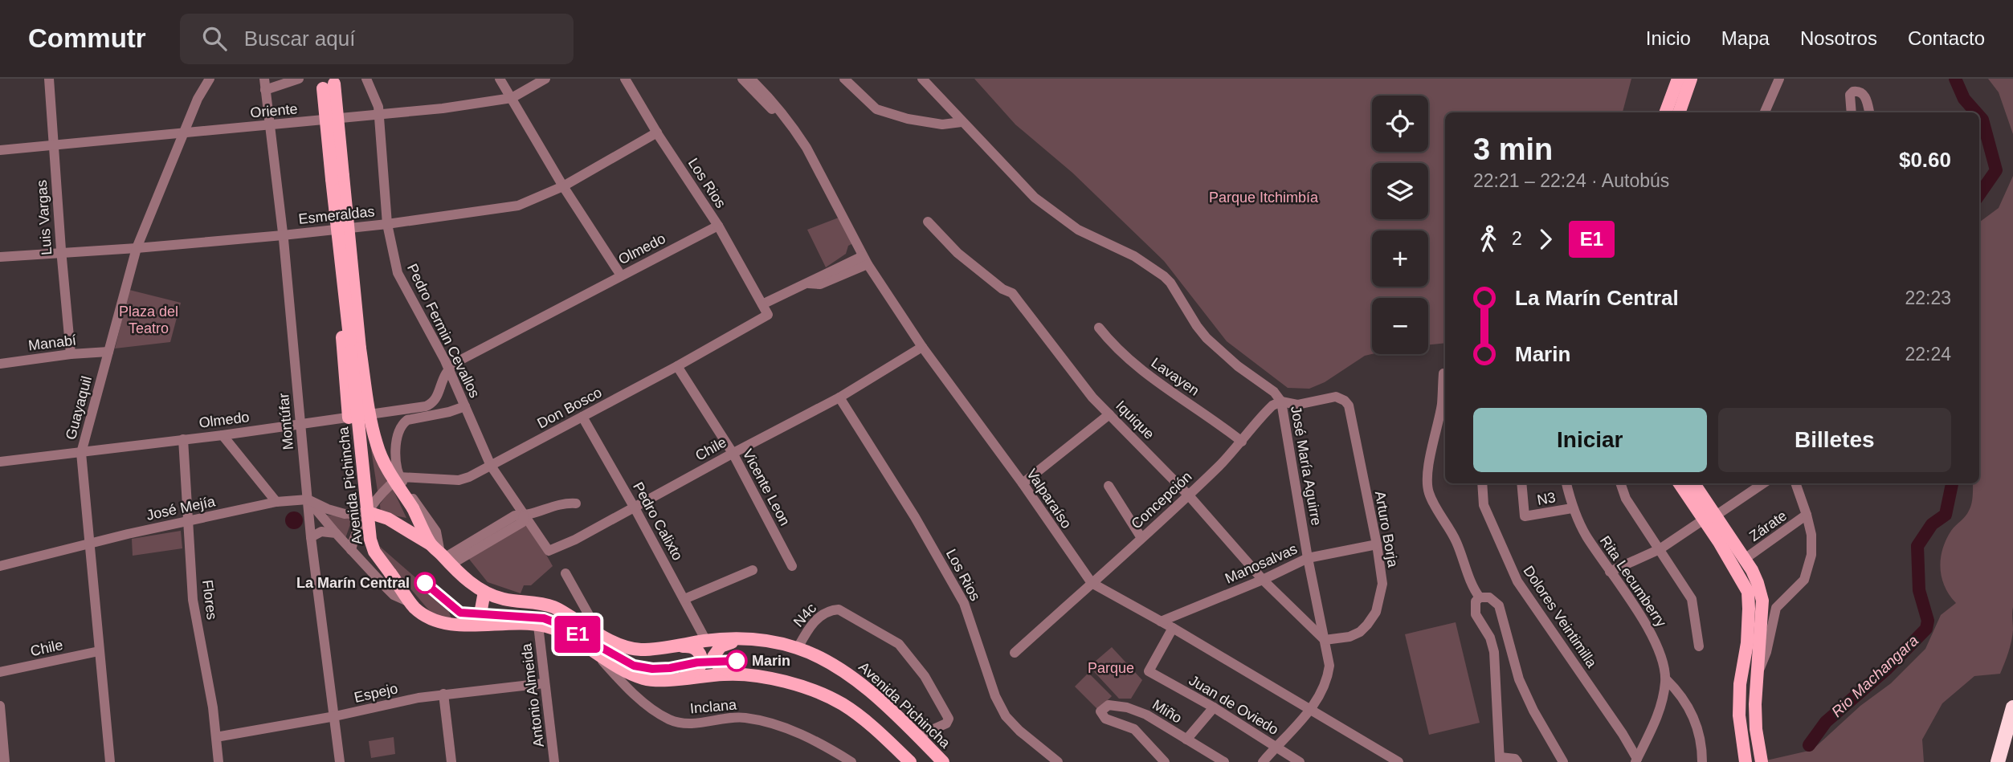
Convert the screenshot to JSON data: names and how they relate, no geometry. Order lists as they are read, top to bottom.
{
  "streets": {
    "main road": ["Avenida Pichincha"],
    "street": [
      "Oriente",
      "Los Rios",
      "Esmeraldas",
      "Luis Vargas",
      "Olmedo",
      "Pedro Fermin Cevallos",
      "Manabí",
      "Lavayen",
      "Guayaquil",
      "Don Bosco",
      "Iquique",
      "Montúfar",
      "Chile",
      "José María Aguirre",
      "Vicente Leon",
      "Valparaíso",
      "N3",
      "Concepción",
      "José Mejía",
      "Pedro Calixto",
      "Zárate",
      "Arturo Borja",
      "Manosalvas",
      "Rita Lecumberry",
      "Flores",
      "N4c",
      "Dolores Veintimilla",
      "Espejo",
      "Antonio Almeida",
      "Juan de Oviedo",
      "Inclana",
      "Miño"
    ]
  },
  "crossings": [
    ["Oriente", "Luis Vargas"],
    ["Oriente", "Pedro Fermin Cevallos"],
    ["Oriente", "Guayaquil"],
    ["Oriente", "Montúfar"],
    ["Los Rios", "Esmeraldas"],
    ["Los Rios", "Olmedo"],
    ["Los Rios", "Don Bosco"],
    ["Los Rios", "Chile"],
    ["Esmeraldas", "Luis Vargas"],
    ["Esmeraldas", "Pedro Fermin Cevallos"],
    ["Esmeraldas", "Guayaquil"],
    ["Esmeraldas", "Montúfar"],
    ["Esmeraldas", "Avenida Pichincha"],
    ["Luis Vargas", "Manabí"],
    ["Olmedo", "Pedro Fermin Cevallos"],
    ["Olmedo", "Guayaquil"],
    ["Olmedo", "Montúfar"],
    ["Olmedo", "Flores"],
    ["Pedro Fermin Cevallos", "Don Bosco"],
    ["Pedro Fermin Cevallos", "Chile"],
    ["Manabí", "Guayaquil"],
    ["Lavayen", "Concepción"],
    ["Guayaquil", "Chile"],
    ["Guayaquil", "José Mejía"],
    ["Don Bosco", "Vicente Leon"],
    ["Don Bosco", "Pedro Calixto"],
    ["Iquique", "José María Aguirre"],
    ["Iquique", "Concepción"],
    ["Iquique", "Arturo Borja"],
    ["Iquique", "Manosalvas"],
    ["Montúfar", "José Mejía"],
    ["Montúfar", "Espejo"],
    ["Chile", "Vicente Leon"],
    ["Chile", "Valparaíso"],
    ["Chile", "Pedro Calixto"],
    ["José María Aguirre", "Valparaíso"],
    ["José María Aguirre", "Concepción"],
    ["José María Aguirre", "Arturo Borja"],
    ["José María Aguirre", "Manosalvas"],
    ["José María Aguirre", "Juan de Oviedo"],
    ["Avenida Pichincha", "Pedro Calixto"],
    ["Avenida Pichincha", "N4c"],
    ["Avenida Pichincha", "Antonio Almeida"],
    ["Avenida Pichincha", "Inclana"],
    ["Valparaíso", "Concepción"],
    ["Valparaíso", "Manosalvas"],
    ["Valparaíso", "Juan de Oviedo"],
    ["N3", "Rita Lecumberry"],
    ["Concepción", "Arturo Borja"],
    ["José Mejía", "Flores"],
    ["Arturo Borja", "Manosalvas"],
    ["Rita Lecumberry", "Dolores Veintimilla"],
    ["Flores", "Espejo"],
    ["Espejo", "Antonio Almeida"]
  ],
  "water": ["Rio Machangara"],
  "parks": ["Parque Itchimbía", "Plaza del Teatro", "Parque"],
  "places": ["La Marín Central", "Marin"],
  "lines": ["bus line E1"],
  "page": {
    "header": "Commutr",
    "search": "Buscar aquí",
    "nav": [
      "Inicio",
      "Mapa",
      "Nosotros",
      "Contacto"
    ],
    "on_map": "E1",
    "map_buttons": ["+", "−"],
    "heading": ["3 min", "22:21 – 22:24 · Autobús", "$0.60"],
    "legs": ["2", "E1"],
    "list": [
      {
        "name": "La Marín Central",
        "value": "22:23"
      },
      {
        "name": "Marin",
        "value": "22:24"
      }
    ],
    "buttons": ["Iniciar", "Billetes"]
  }
}
